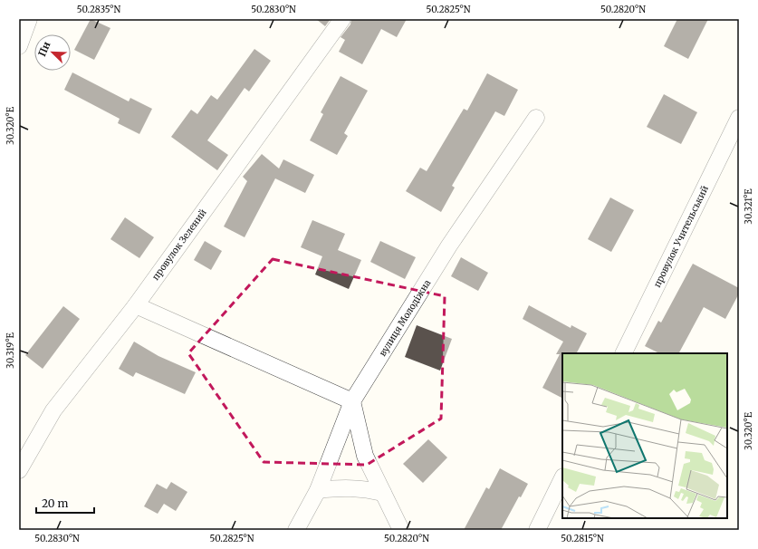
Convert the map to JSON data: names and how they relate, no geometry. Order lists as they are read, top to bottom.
{
  "streets": {
    "street": ["провулок Учительський", "провулок Зелений", "вулиця Молодіжна"]
  },
  "scale_bar": "20 m",
  "north": "top left",
  "coordinates": [
    "50.2835°N",
    "50.2830°N",
    "50.2825°N",
    "50.2820°N",
    "30.320°E",
    "30.321°E",
    "30.319°E",
    "50.2815°N"
  ]
}
